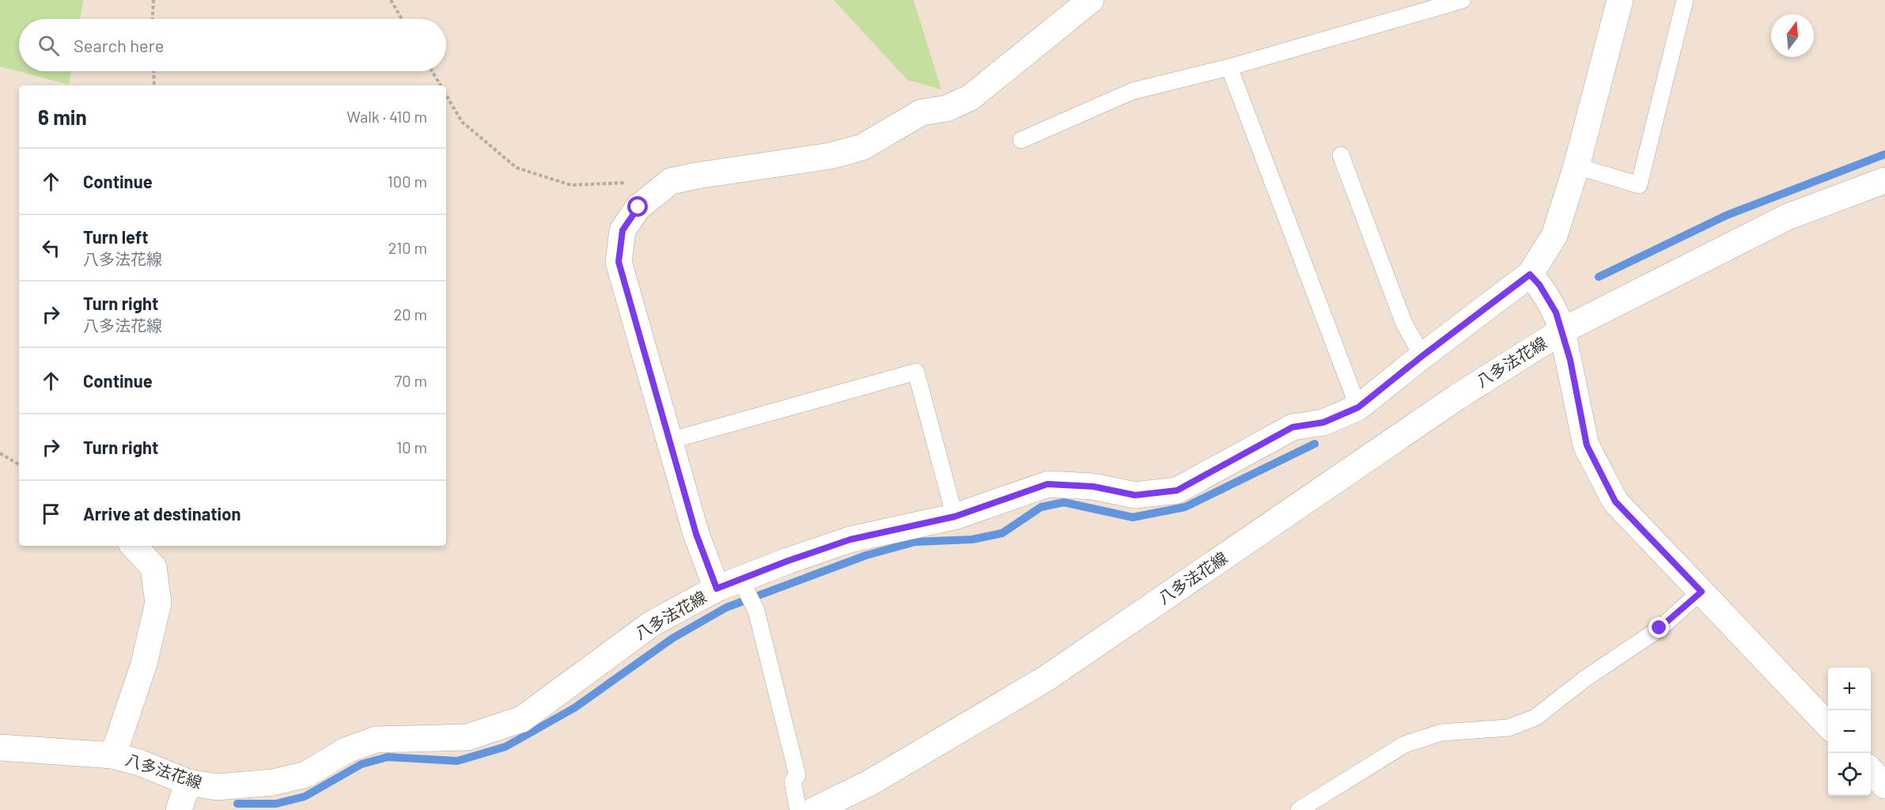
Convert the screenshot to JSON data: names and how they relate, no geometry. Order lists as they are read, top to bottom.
{
  "streets": {
    "main road": ["八多法花線"]
  },
  "north": "top",
  "page": {
    "search": "Search here",
    "heading": ["6 min", "Walk · 410 m"],
    "list": [
      ["Continue", "100 m"],
      ["Turn left", "八多法花線", "210 m"],
      ["Turn right", "八多法花線", "20 m"],
      ["Continue", "70 m"],
      ["Turn right", "10 m"],
      "Arrive at destination"
    ],
    "map_buttons": ["+", "−"]
  }
}
